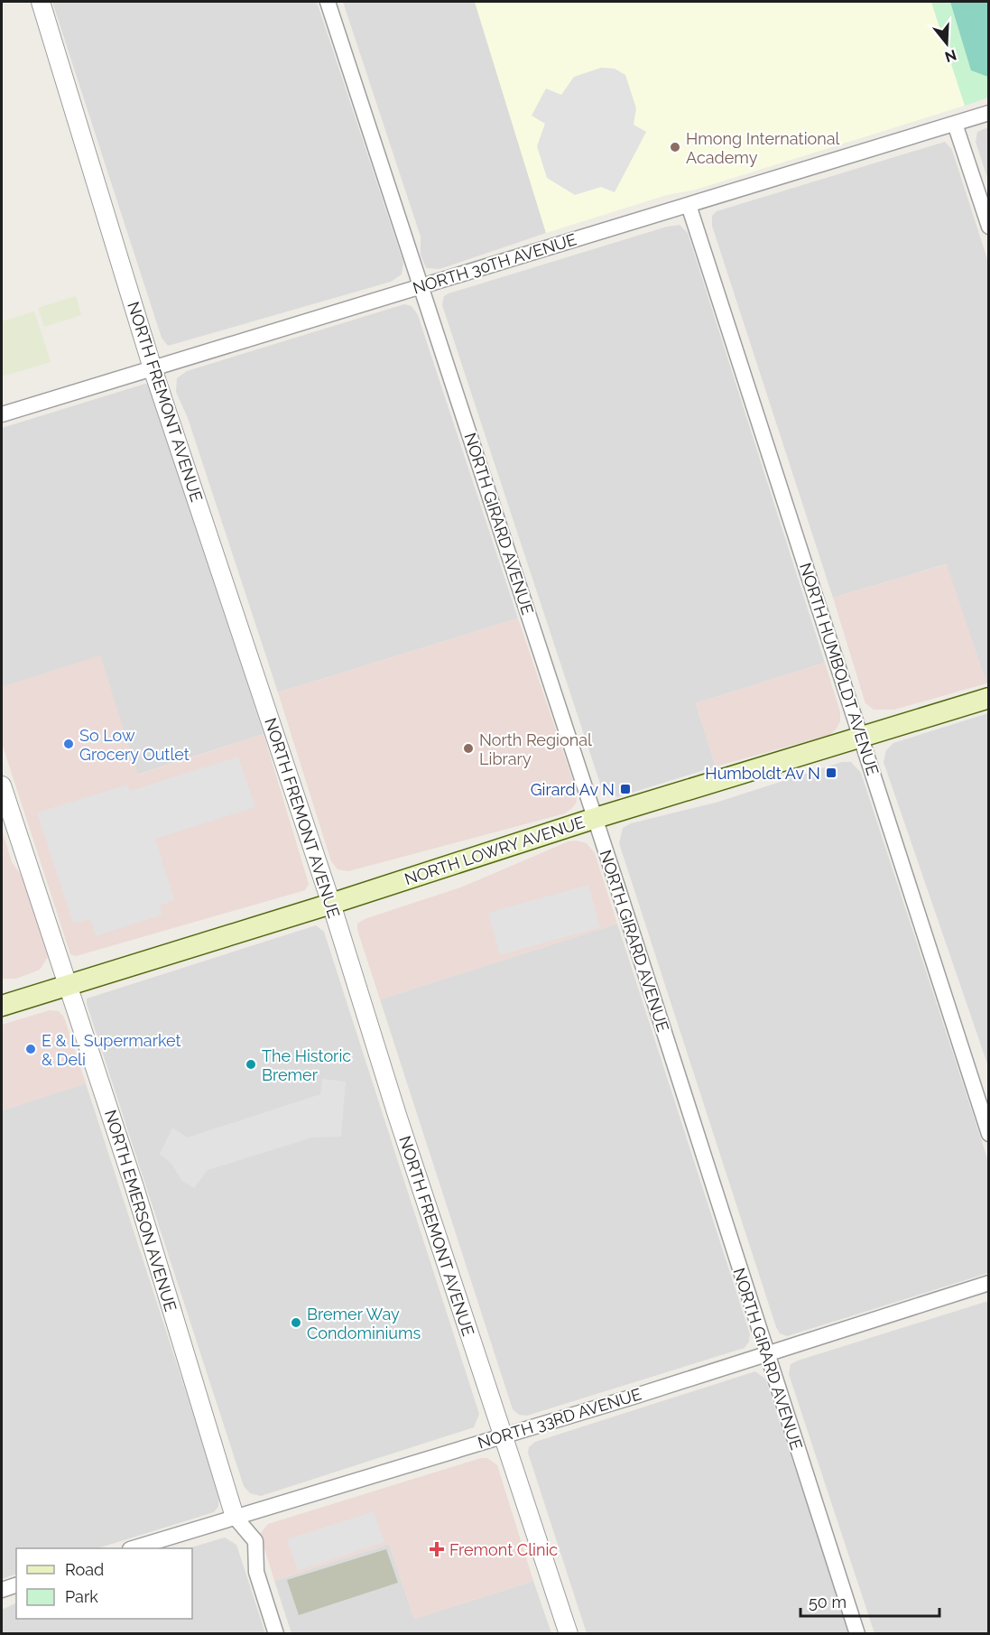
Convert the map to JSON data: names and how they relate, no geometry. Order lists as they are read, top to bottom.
{
  "streets": {
    "main road": ["NORTH LOWRY AVENUE"],
    "street": [
      "NORTH 30TH AVENUE",
      "NORTH FREMONT AVENUE",
      "NORTH GIRARD AVENUE",
      "NORTH HUMBOLDT AVENUE",
      "NORTH EMERSON AVENUE",
      "NORTH 33RD AVENUE"
    ]
  },
  "crossings": [
    ["NORTH 30TH AVENUE", "NORTH FREMONT AVENUE"],
    ["NORTH 30TH AVENUE", "NORTH GIRARD AVENUE"],
    ["NORTH 30TH AVENUE", "NORTH HUMBOLDT AVENUE"],
    ["NORTH FREMONT AVENUE", "NORTH LOWRY AVENUE"],
    ["NORTH FREMONT AVENUE", "NORTH 33RD AVENUE"],
    ["NORTH GIRARD AVENUE", "NORTH LOWRY AVENUE"],
    ["NORTH GIRARD AVENUE", "NORTH 33RD AVENUE"],
    ["NORTH HUMBOLDT AVENUE", "NORTH LOWRY AVENUE"],
    ["NORTH LOWRY AVENUE", "NORTH EMERSON AVENUE"],
    ["NORTH EMERSON AVENUE", "NORTH 33RD AVENUE"]
  ],
  "places": {
    "other": [
      "Hmong International Academy",
      "So Low Grocery Outlet",
      "North Regional Library",
      "E & L Supermarket & Deli",
      "The Historic Bremer",
      "Bremer Way Condominiums"
    ],
    "transit": ["Humboldt Av N", "Girard Av N"],
    "health": ["Fremont Clinic"]
  },
  "legend": ["Road", "Park"],
  "scale_bar": "50 m",
  "north": "bottom"
}
